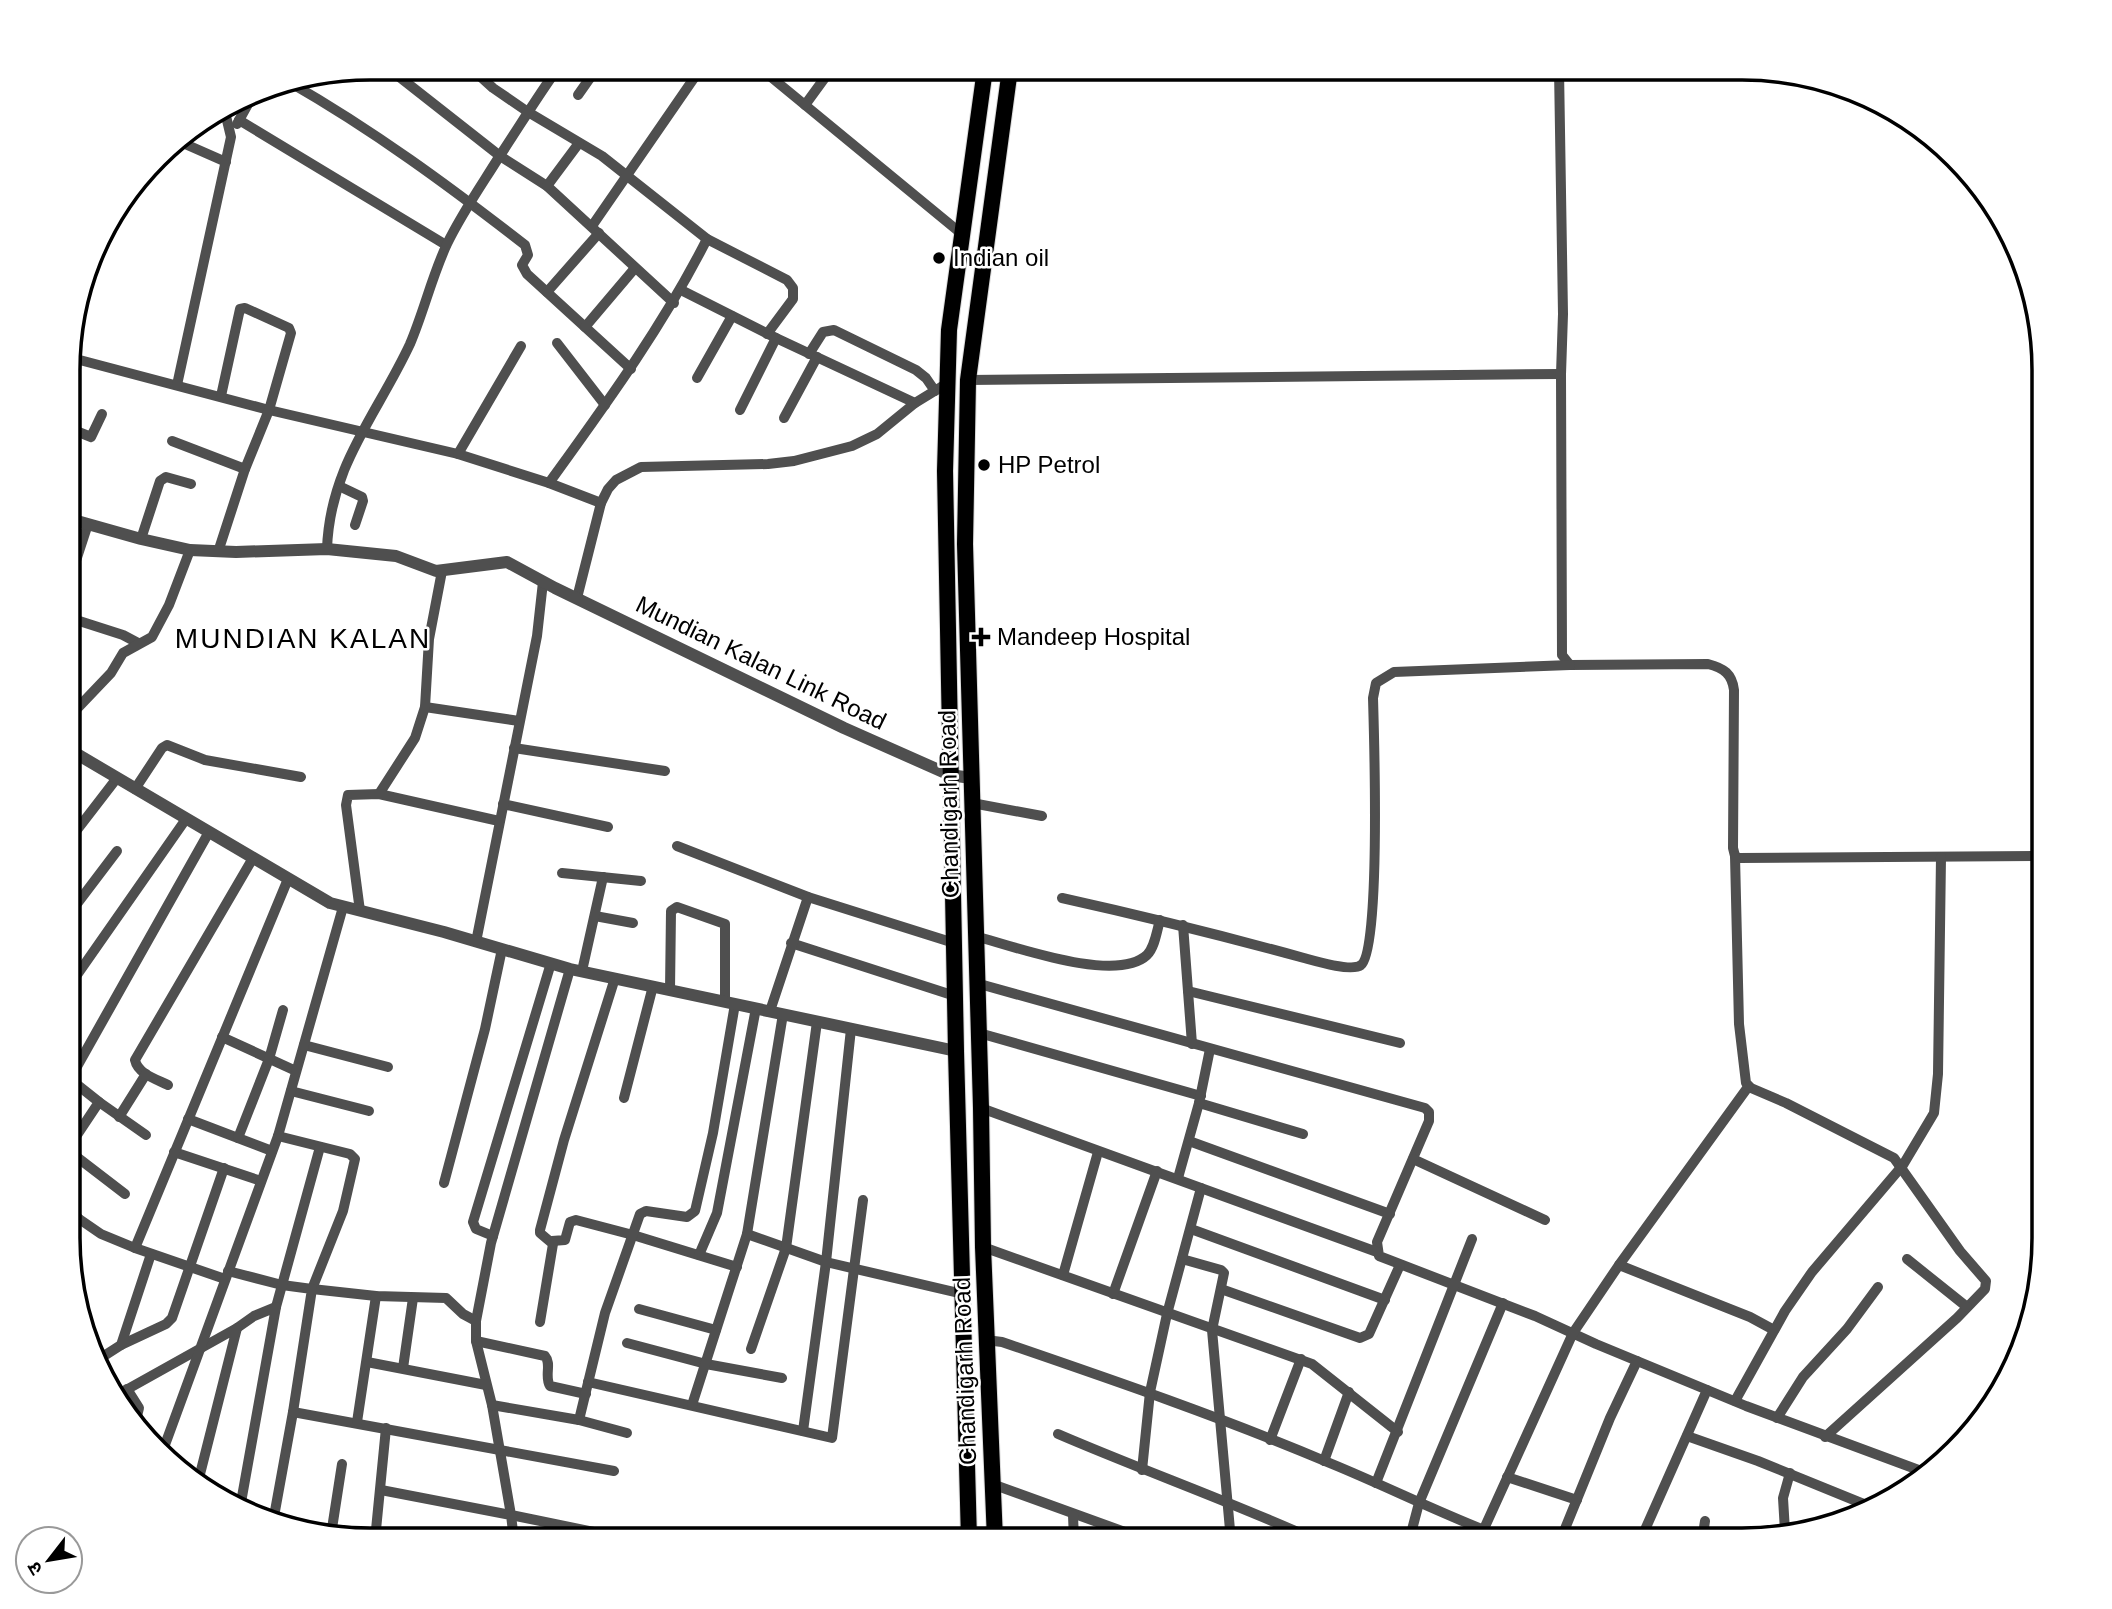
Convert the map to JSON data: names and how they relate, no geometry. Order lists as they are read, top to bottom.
{
  "streets": {
    "main road": ["Chandigarh Road"],
    "street": ["Mundian Kalan Link Road"]
  },
  "crossings": [
    ["Mundian Kalan Link Road", "Chandigarh Road"]
  ],
  "districts": ["MUNDIAN KALAN"],
  "places": {
    "other": ["Indian oil", "HP Petrol"],
    "health": ["Mandeep Hospital"]
  },
  "north": "bottom left"
}
